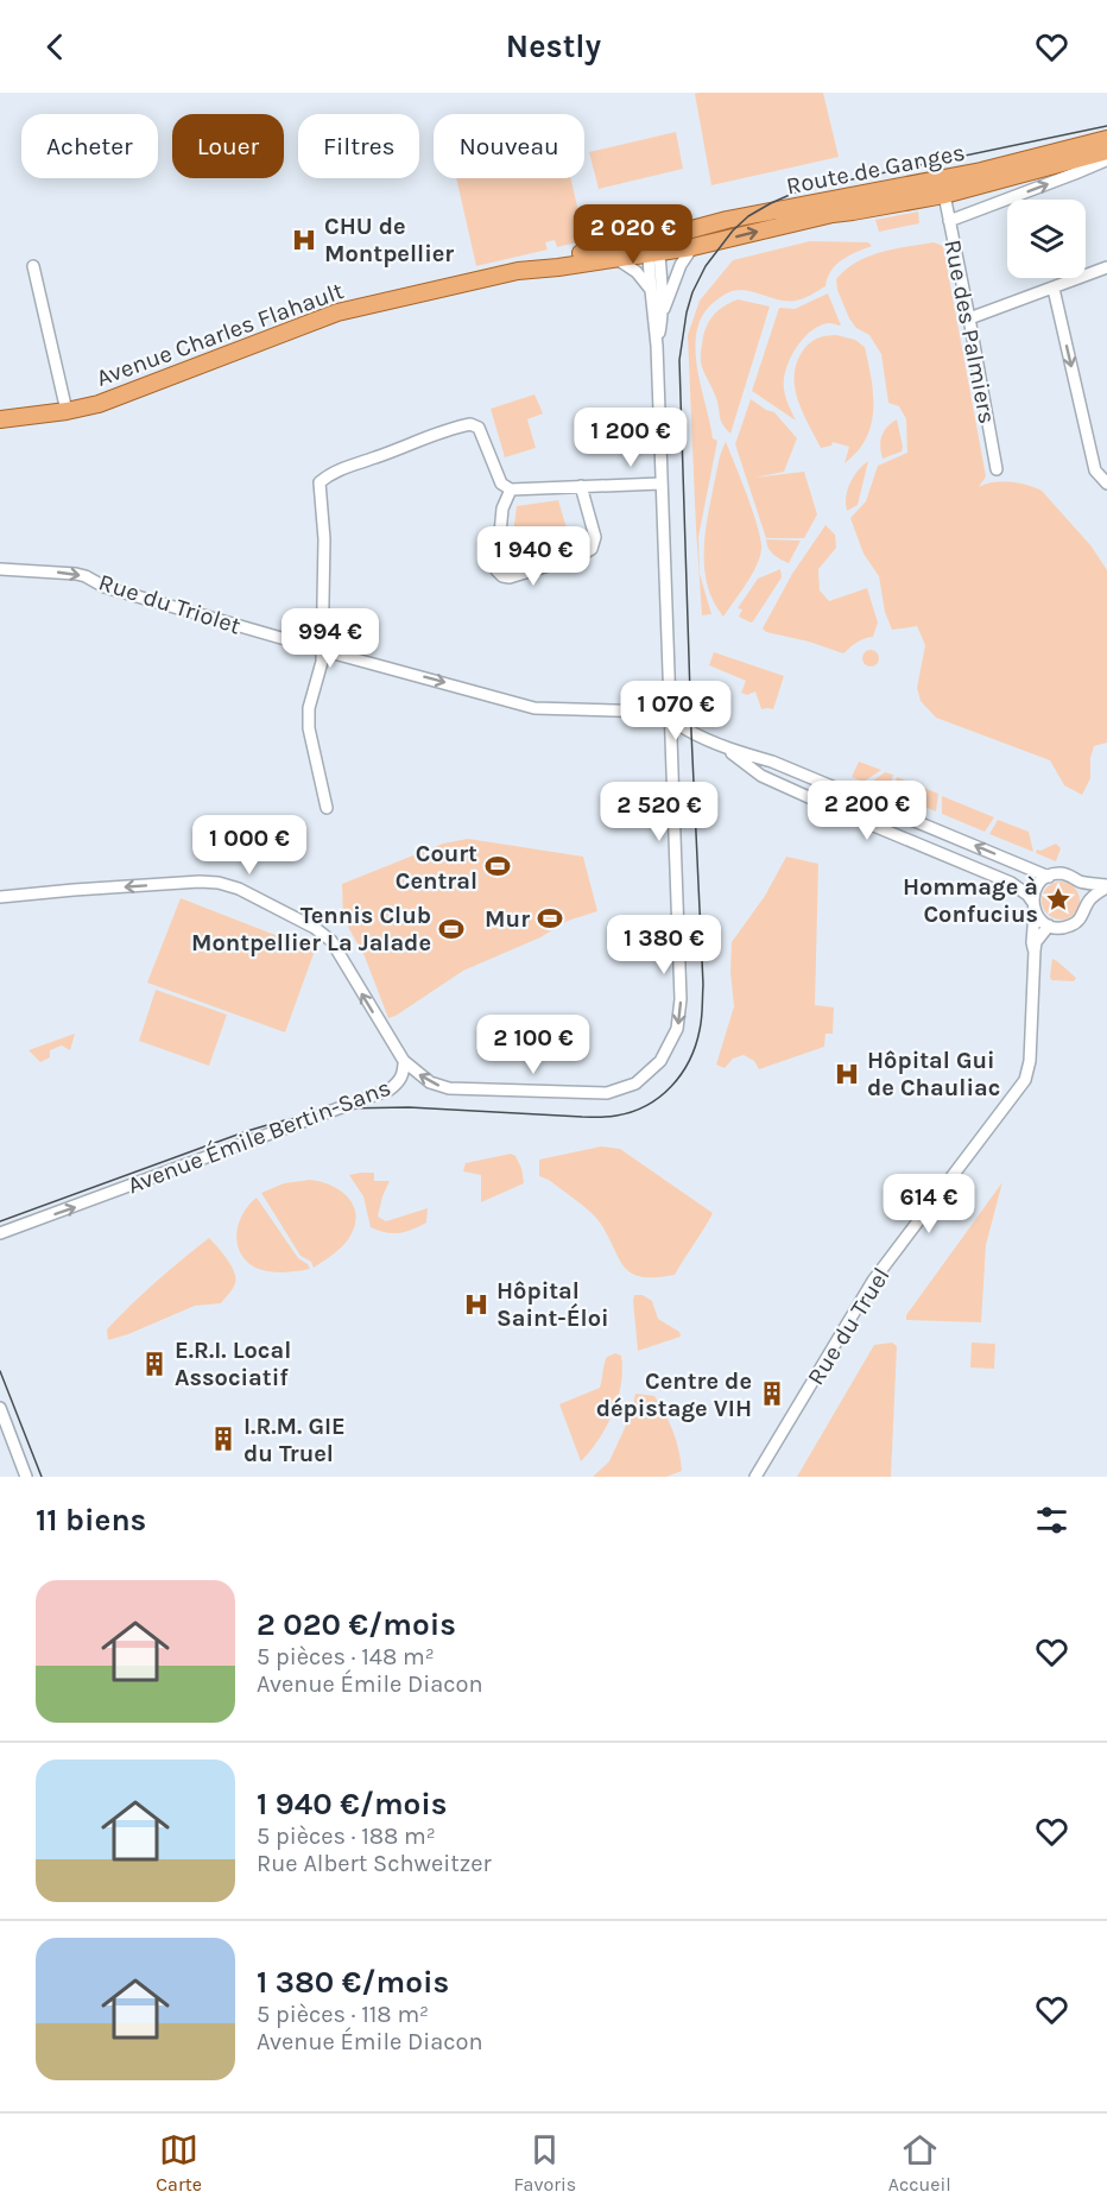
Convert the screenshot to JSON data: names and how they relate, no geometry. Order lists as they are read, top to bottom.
{
  "streets": {
    "main road": ["Route de Ganges", "Avenue Charles Flahault"],
    "street": [
      "Rue des Palmiers",
      "Rue du Triolet",
      "Avenue Émile Bertin-Sans",
      "Rue du Truel"
    ]
  },
  "crossings": [
    ["Route de Ganges", "Rue des Palmiers"],
    ["Route de Ganges", "Avenue Charles Flahault"],
    ["Rue du Triolet", "Avenue Émile Bertin-Sans"]
  ],
  "one_way": ["Rue du Triolet"],
  "places": {
    "hospital": ["CHU de Montpellier", "Hôpital Gui de Chauliac", "Hôpital Saint-Éloi"],
    "sports": ["Court Central", "Mur", "Tennis Club Montpellier La Jalade"],
    "place": ["Hommage à Confucius"],
    "building": ["E.R.I. Local Associatif", "Centre de dépistage VIH", "I.R.M. GIE du Truel"]
  },
  "page": {
    "header": "Nestly",
    "chip": [
      "Acheter",
      "Louer",
      "Filtres",
      "Nouveau"
    ],
    "price": [
      "2 020 €",
      "1 200 €",
      "1 940 €",
      "994 €",
      "1 070 €",
      "2 200 €",
      "2 520 €",
      "1 000 €",
      "1 380 €",
      "2 100 €",
      "614 €"
    ],
    "heading": "11 biens",
    "list": [
      {
        "name": "2 020 €/mois",
        "note": "5 pièces · 148 m² · Avenue Émile Diacon"
      },
      {
        "name": "1 940 €/mois",
        "note": "5 pièces · 188 m² · Rue Albert Schweitzer"
      },
      {
        "name": "1 380 €/mois",
        "note": "5 pièces · 118 m² · Avenue Émile Diacon"
      }
    ],
    "tabs": ["Carte", "Favoris", "Accueil"]
  }
}
